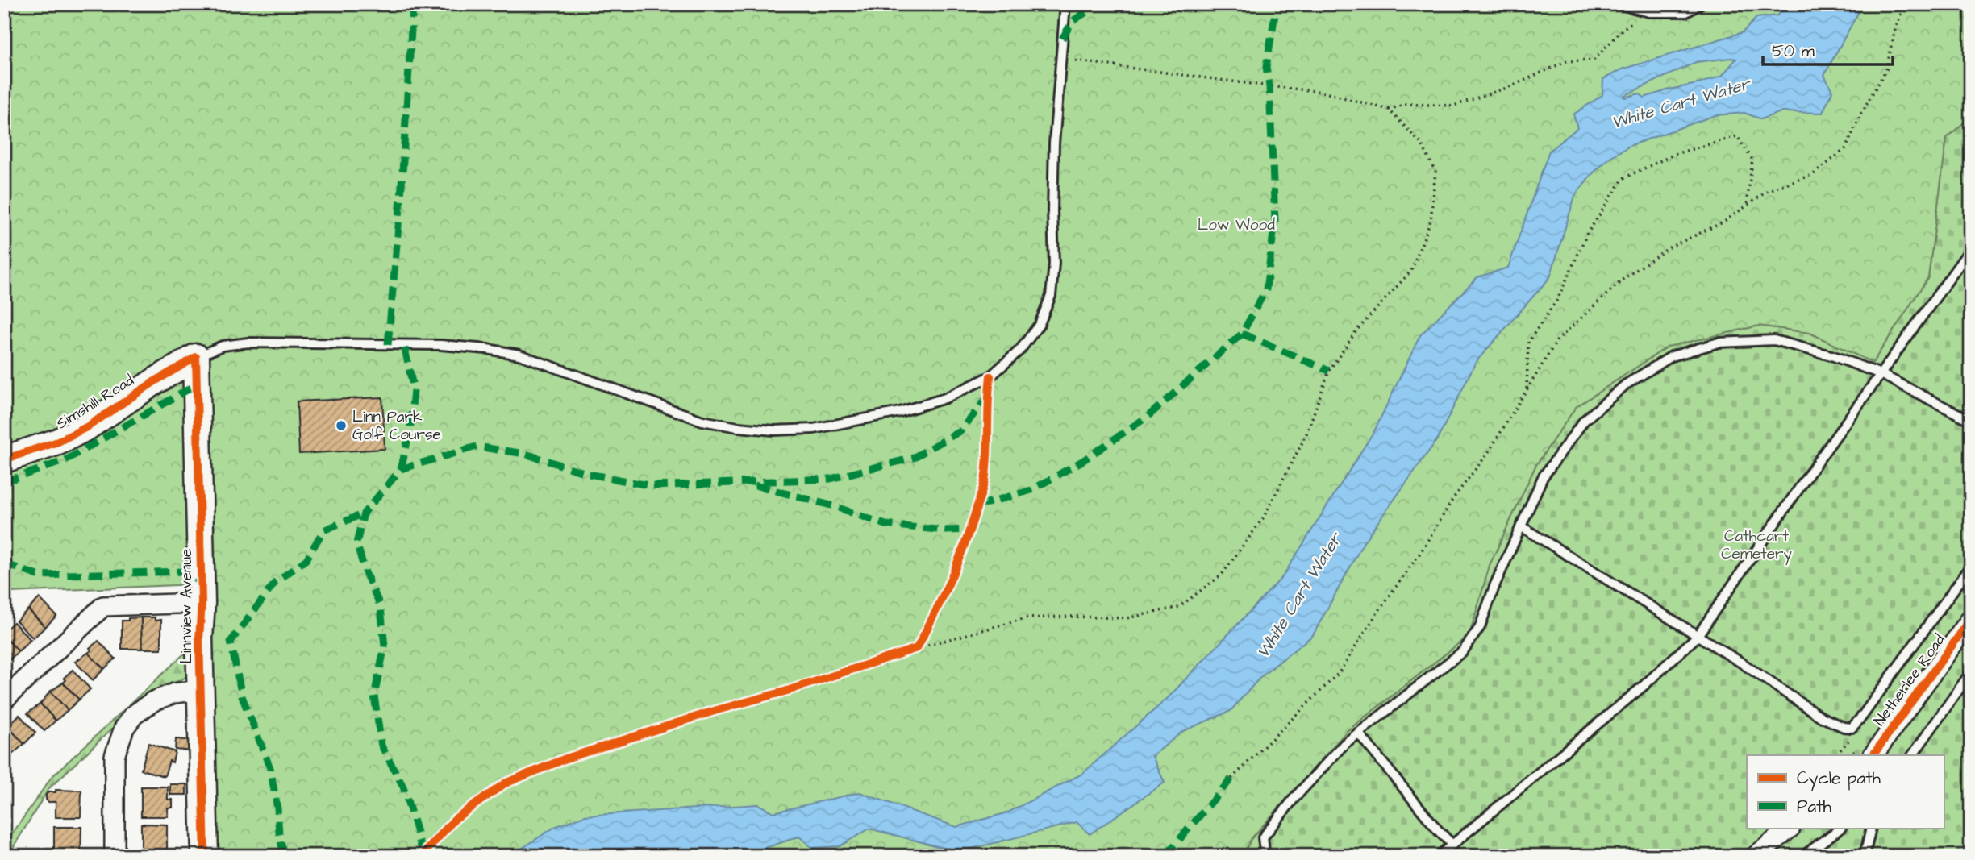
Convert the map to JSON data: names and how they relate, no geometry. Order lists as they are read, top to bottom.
{
  "streets": {
    "street": ["Simshill Road", "Linnview Avenue", "Netherlee Road"]
  },
  "crossings": [
    ["Simshill Road", "Linnview Avenue"]
  ],
  "water": ["White Cart Water"],
  "parks": ["Low Wood", "Cathcart Cemetery"],
  "places": ["Linn Park Golf Course"],
  "legend": ["Cycle path", "Path"],
  "scale_bar": "50 m"
}
